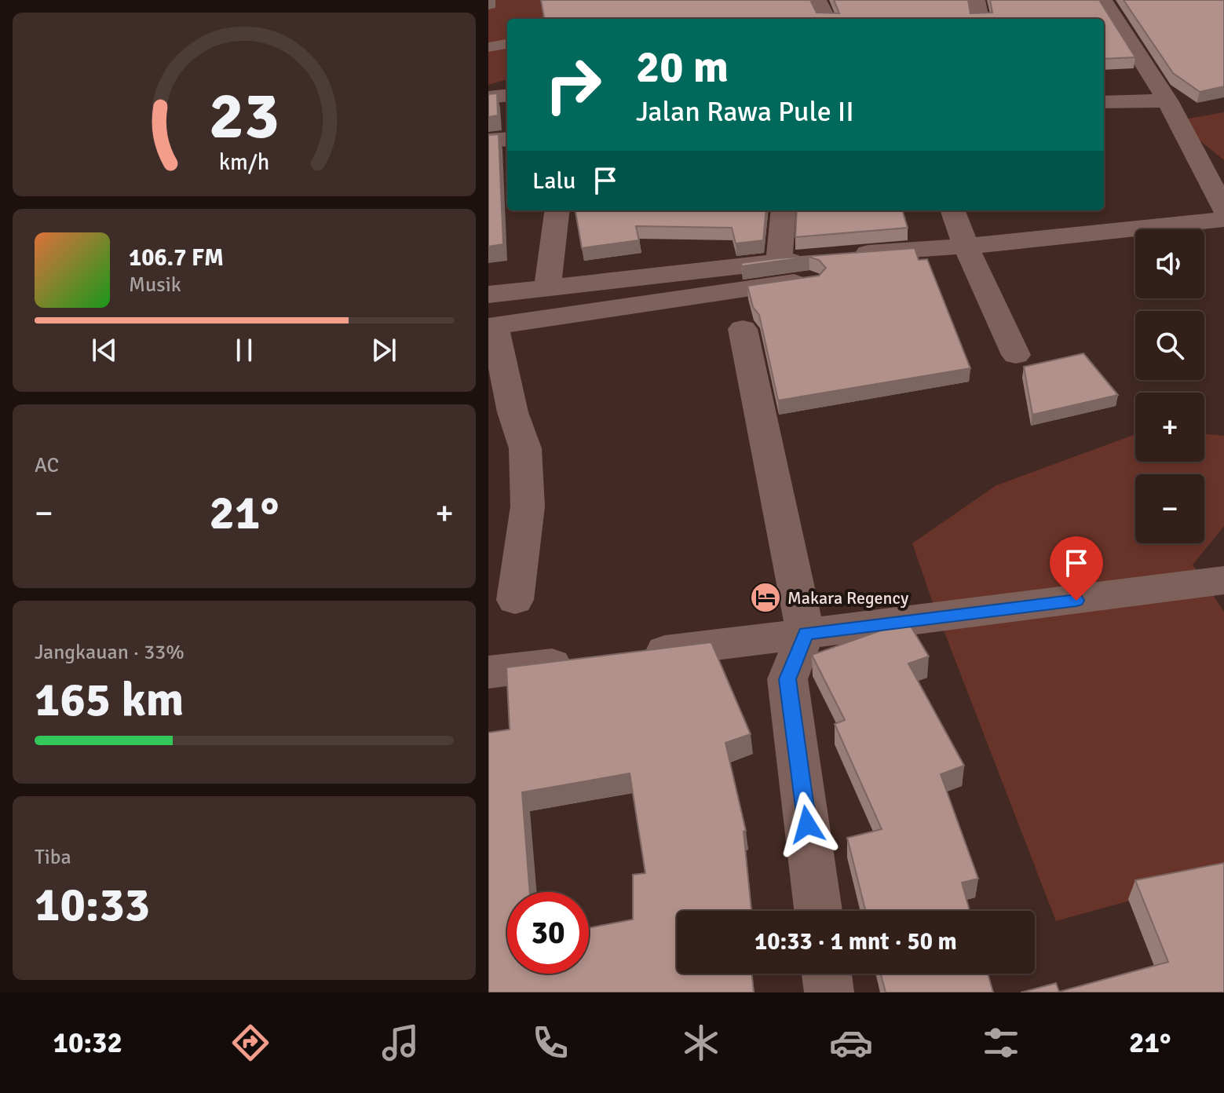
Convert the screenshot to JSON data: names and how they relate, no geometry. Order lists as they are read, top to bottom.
{
  "places": {
    "hotel": ["Makara Regency"]
  },
  "page": {
    "turn": ["20 m", "Jalan Rawa Pule II"],
    "then": "Lalu",
    "map_buttons": ["+", "−"],
    "song": ["106.7 FM", "Musik"],
    "tile": [
      "AC",
      ["Jangkauan · 33%", "165 km"],
      ["Tiba", "10:33"]
    ],
    "heat": ["−", "21°", "+"],
    "limit": "30",
    "trip": "10:33 · 1 mnt · 50 m",
    "tabs": ["10:32", "21°"],
    "gauge": ["23", "km/h"]
  }
}
